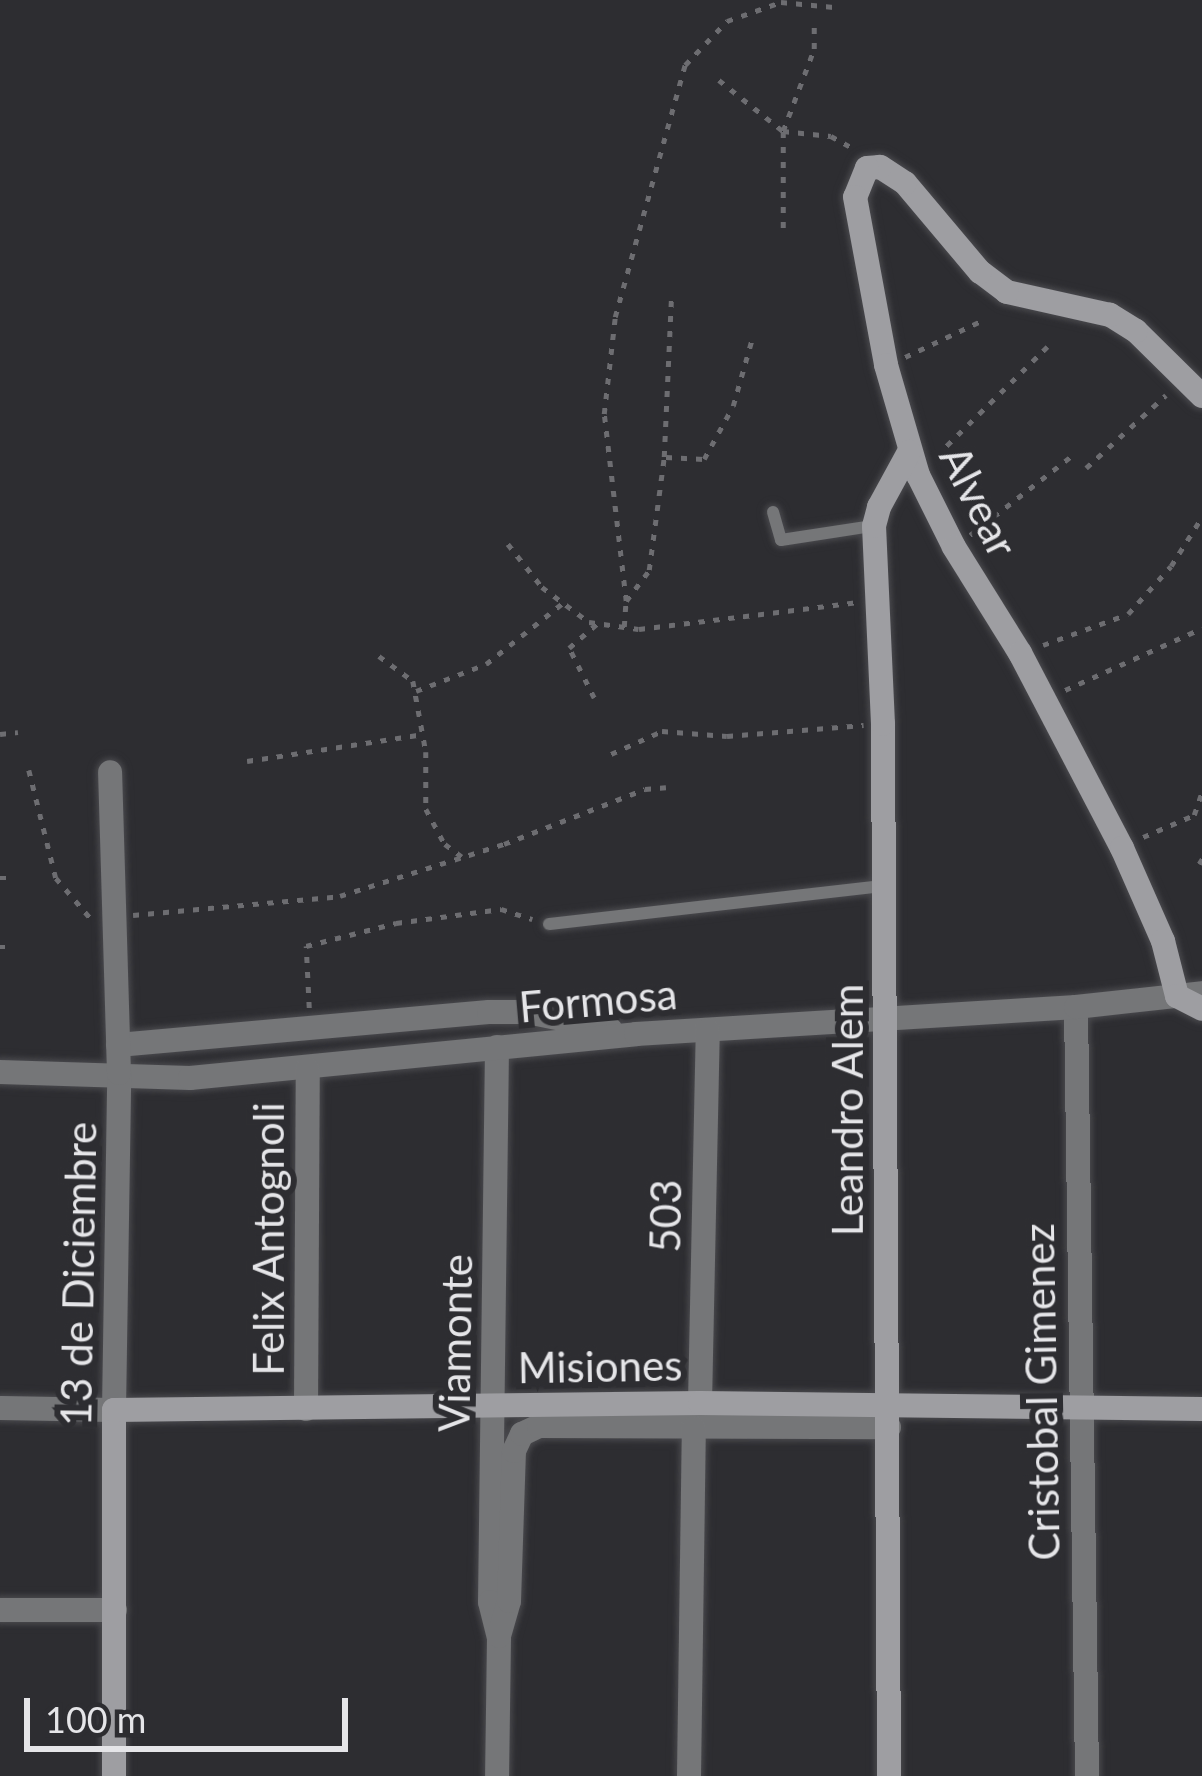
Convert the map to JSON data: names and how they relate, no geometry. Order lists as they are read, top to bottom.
{
  "streets": {
    "street": [
      "Alvear",
      "Formosa",
      "Leandro Alem",
      "503",
      "Felix Antognoli",
      "13 de Diciembre",
      "Viamonte",
      "Misiones",
      "Cristobal Gimenez"
    ]
  },
  "crossings": [
    ["Alvear", "Formosa"],
    ["Alvear", "Leandro Alem"],
    ["Formosa", "Leandro Alem"],
    ["Formosa", "503"],
    ["Formosa", "Felix Antognoli"],
    ["Formosa", "13 de Diciembre"],
    ["Formosa", "Viamonte"],
    ["Formosa", "Cristobal Gimenez"],
    ["Leandro Alem", "Misiones"],
    ["503", "Misiones"],
    ["Felix Antognoli", "Misiones"],
    ["13 de Diciembre", "Misiones"],
    ["Viamonte", "Misiones"],
    ["Misiones", "Cristobal Gimenez"]
  ],
  "scale_bar": "100 m"
}
